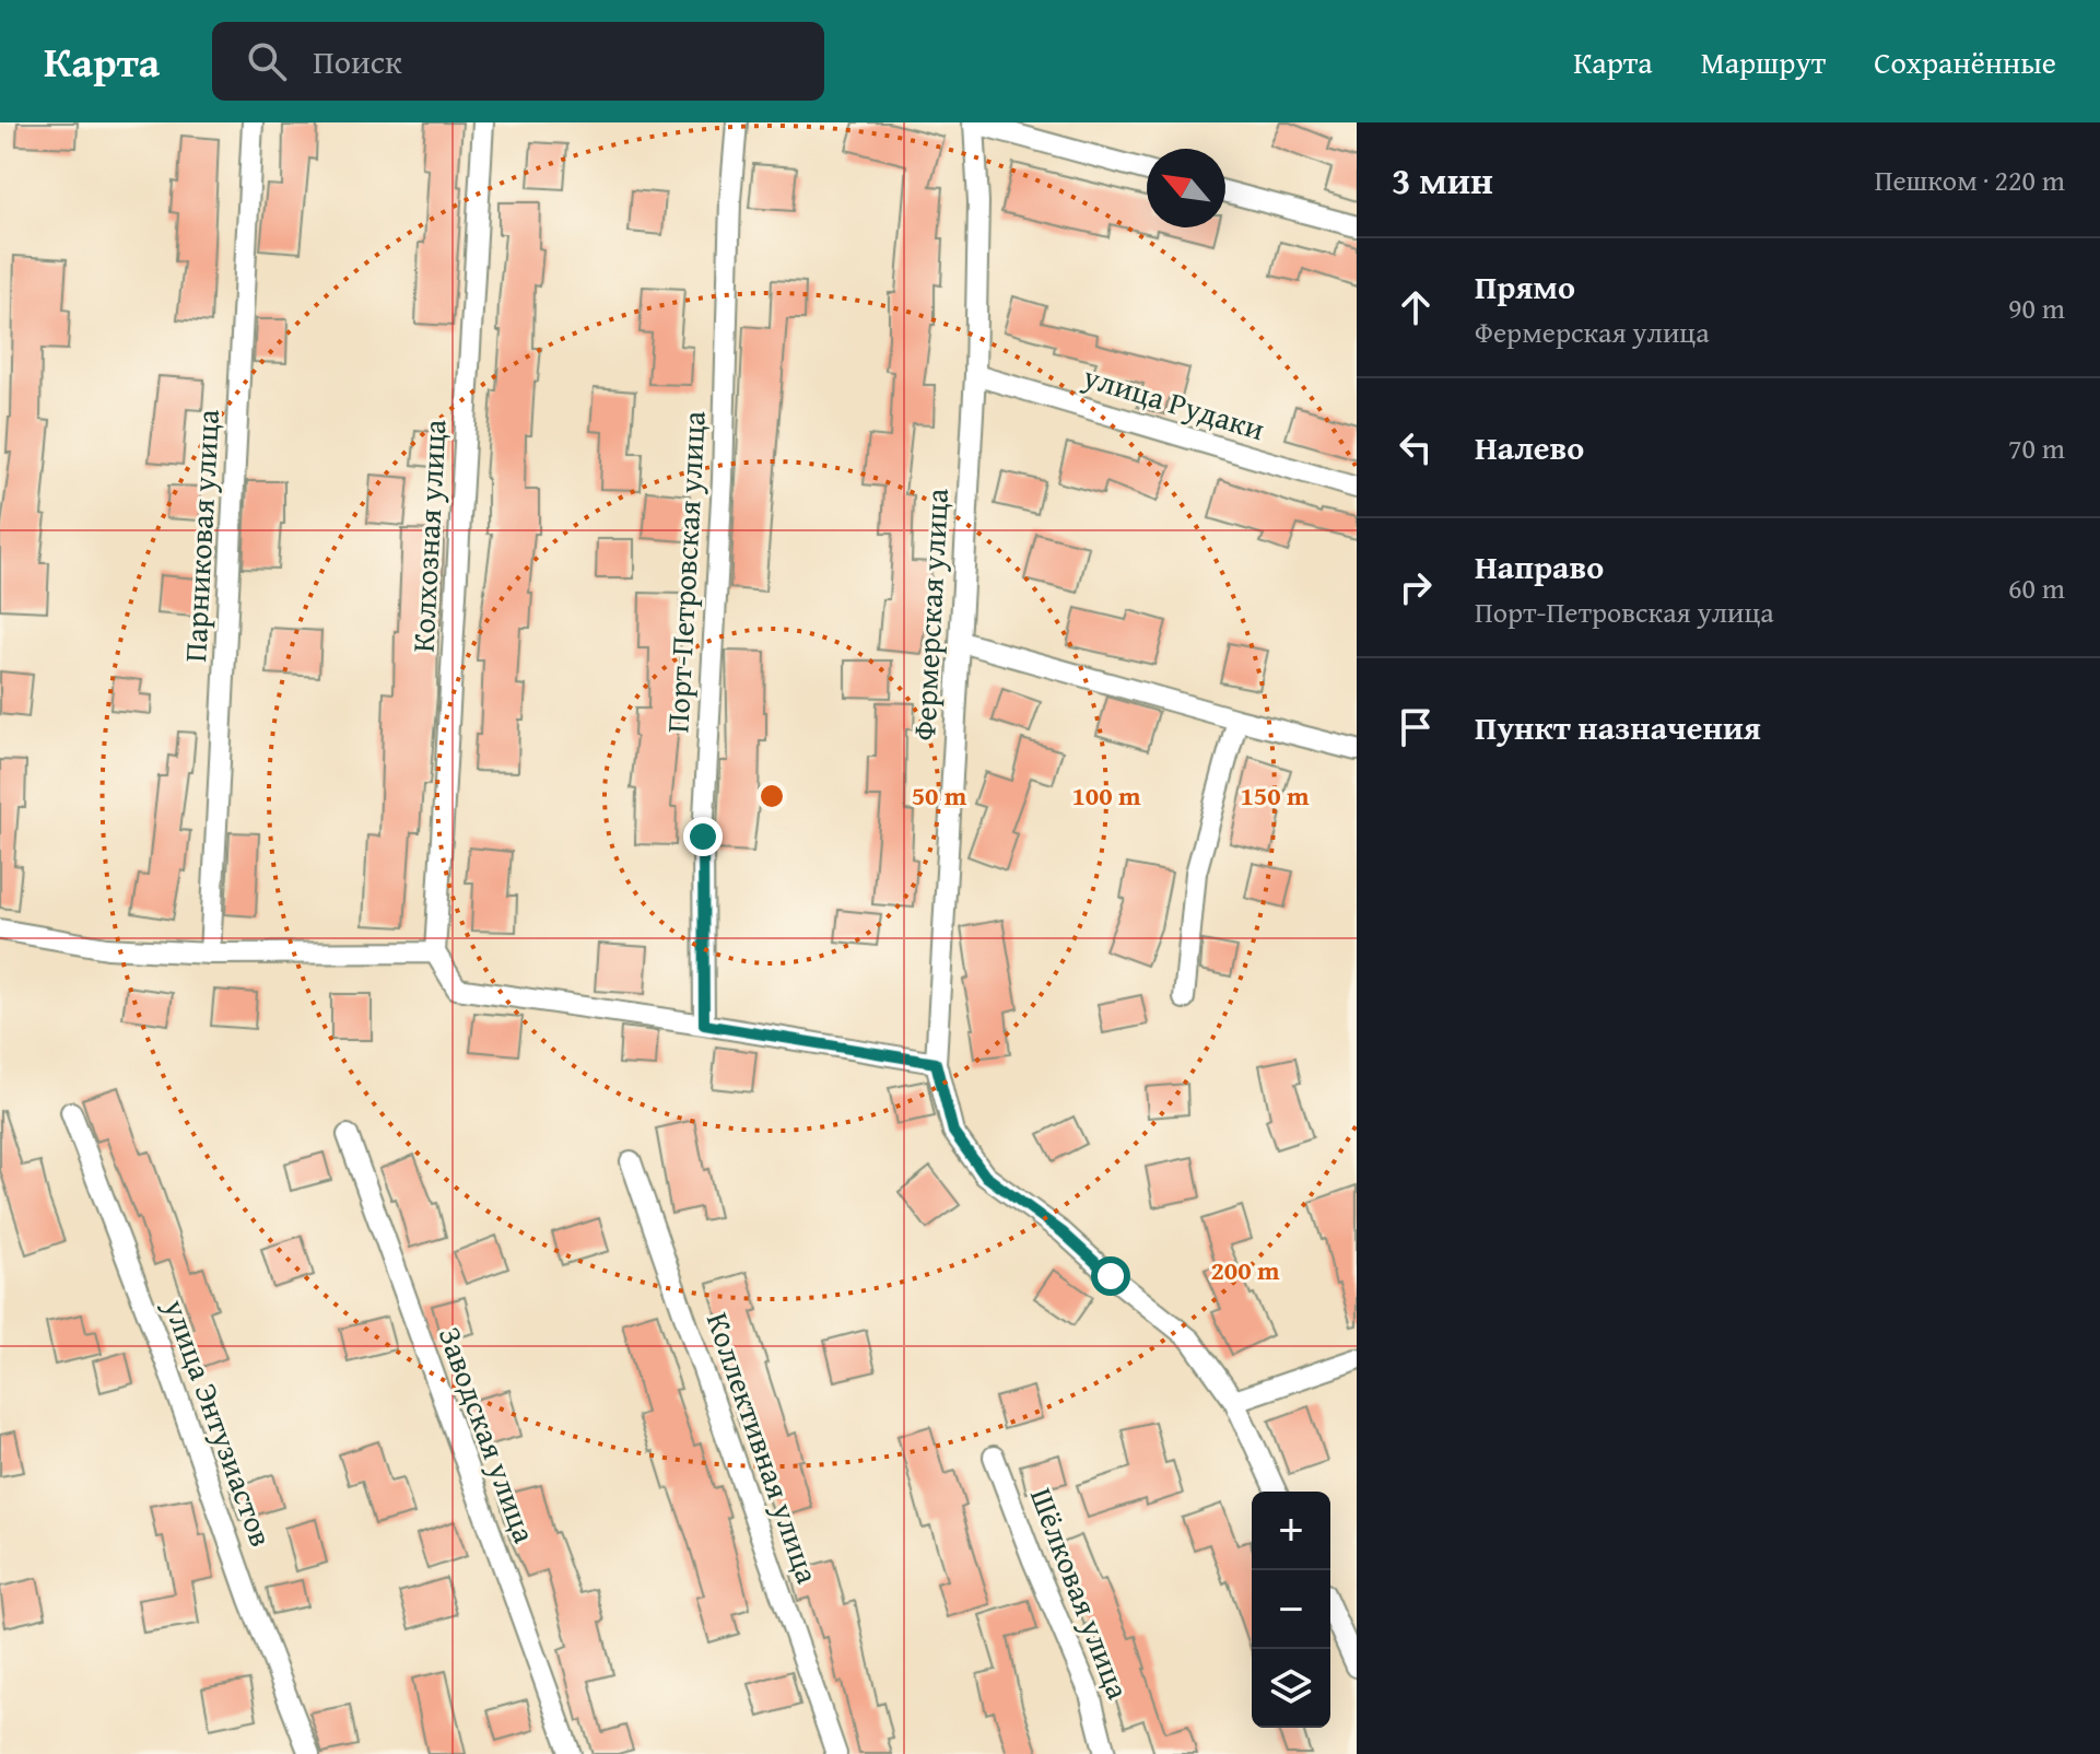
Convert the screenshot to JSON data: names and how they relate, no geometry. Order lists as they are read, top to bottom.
{
  "streets": {
    "street": [
      "улица Рудаки",
      "Парниковая улица",
      "Колхозная улица",
      "Порт-Петровская улица",
      "Фермерская улица",
      "улица Энтузиастов",
      "Заводская улица",
      "Коллективная улица",
      "Шёлковая улица"
    ]
  },
  "crossings": [
    ["улица Рудаки", "Фермерская улица"]
  ],
  "north": "top left",
  "page": {
    "header": "Карта",
    "search": "Поиск",
    "nav": ["Карта", "Маршрут", "Сохранённые"],
    "heading": ["3 мин", "Пешком · 220 m"],
    "list": [
      ["Прямо", "Фермерская улица", "90 m"],
      ["Налево", "70 m"],
      ["Направо", "Порт-Петровская улица", "60 m"],
      "Пункт назначения"
    ],
    "map_buttons": ["+", "−"]
  },
  "rings": [
    "50 m",
    "100 m",
    "150 m",
    "200 m"
  ]
}
